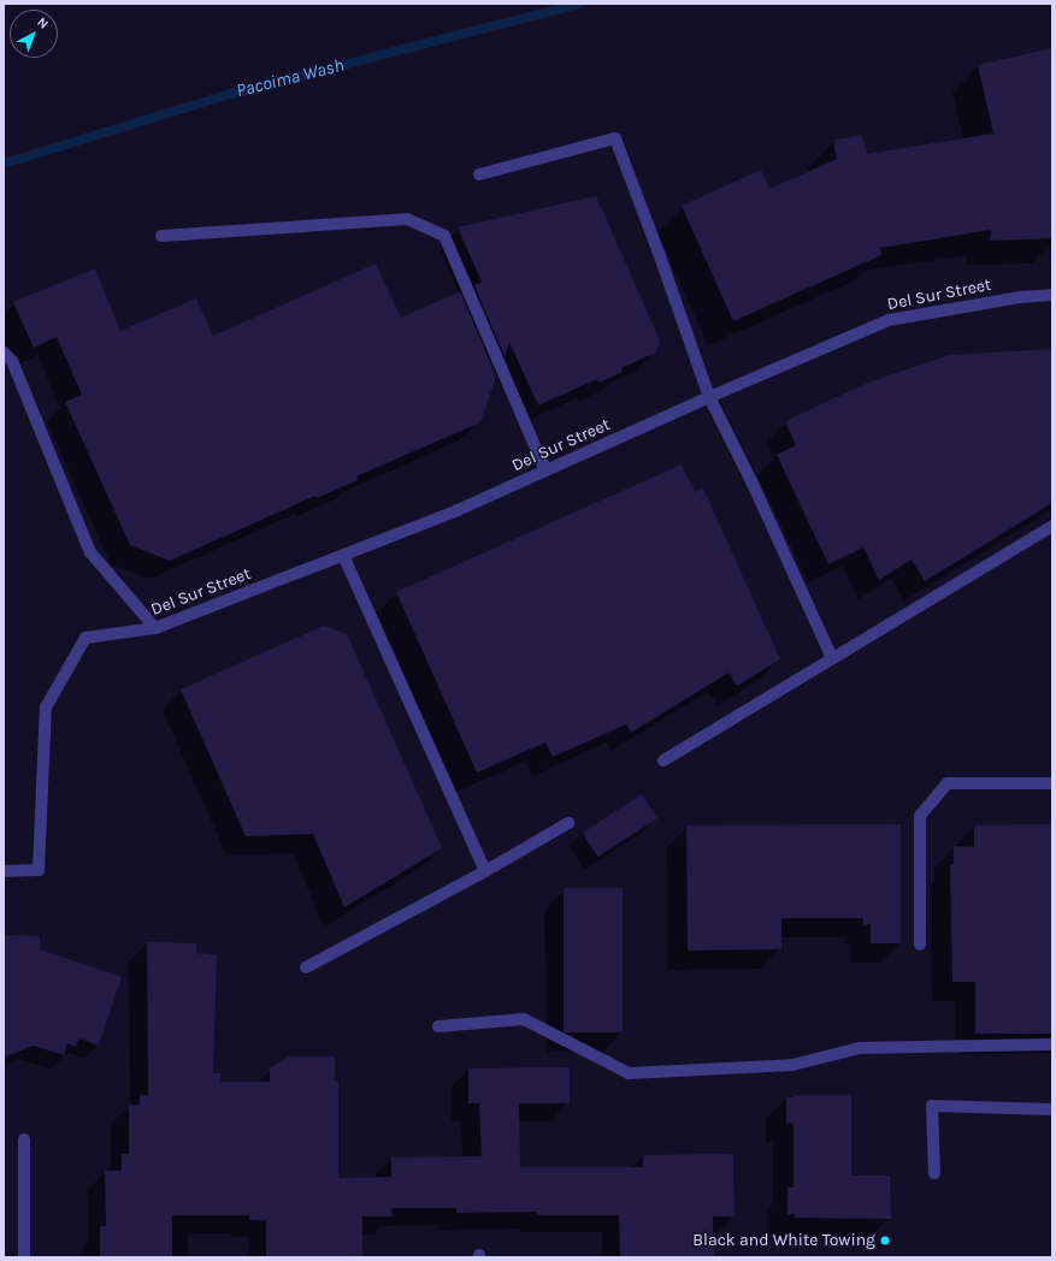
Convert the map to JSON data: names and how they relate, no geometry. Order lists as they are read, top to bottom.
{
  "streets": {
    "street": ["Del Sur Street"]
  },
  "water": ["Pacoima Wash"],
  "places": ["Black and White Towing"],
  "north": "top right"
}
